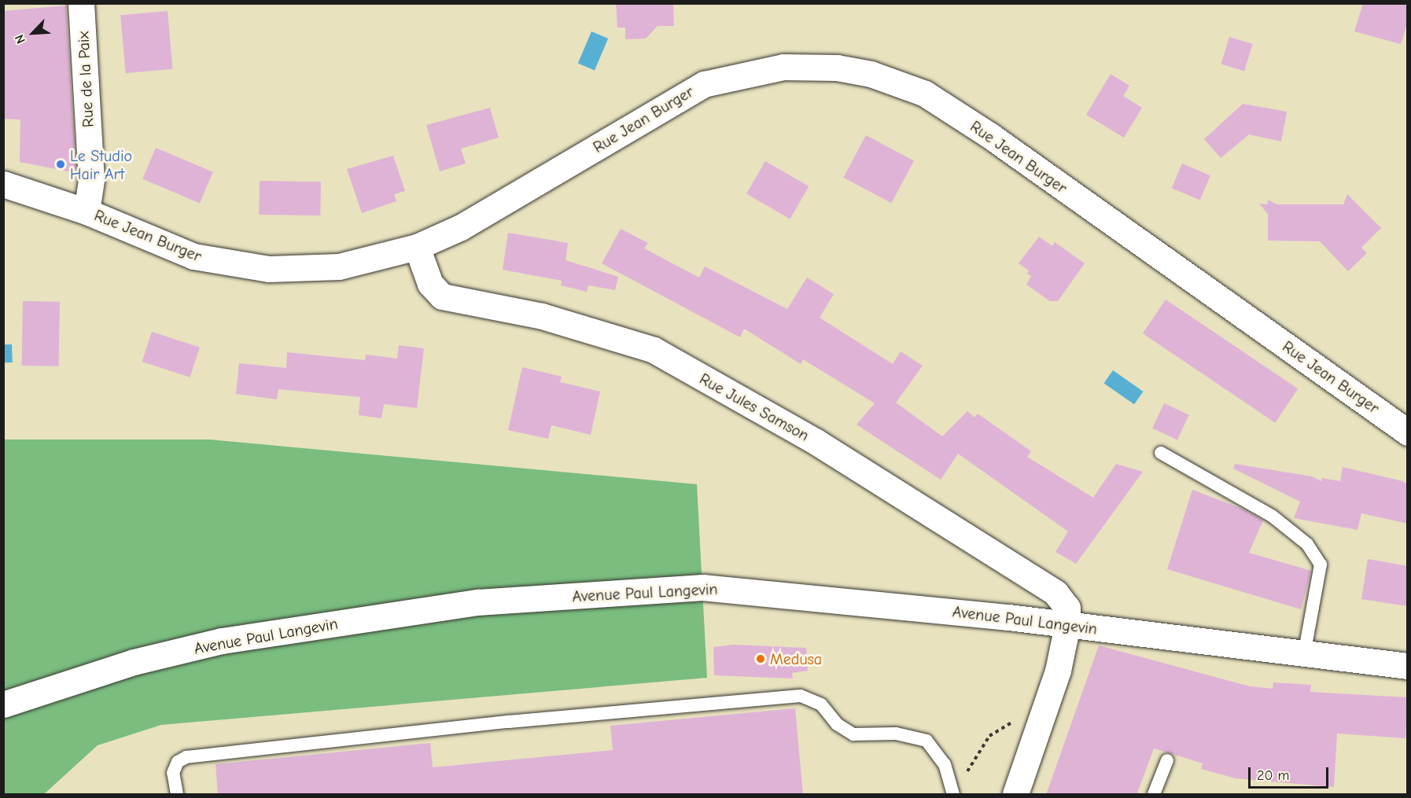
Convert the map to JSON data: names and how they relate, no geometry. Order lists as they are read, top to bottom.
{
  "streets": {
    "main road": [
      "Rue de la Paix",
      "Rue Jean Burger",
      "Rue Jules Samson",
      "Avenue Paul Langevin"
    ]
  },
  "crossings": [
    ["Rue de la Paix", "Rue Jean Burger"],
    ["Rue Jean Burger", "Rue Jules Samson"],
    ["Rue Jules Samson", "Avenue Paul Langevin"]
  ],
  "places": ["Le Studio Hair Art", "Medusa"],
  "scale_bar": "20 m",
  "north": "bottom left"
}
